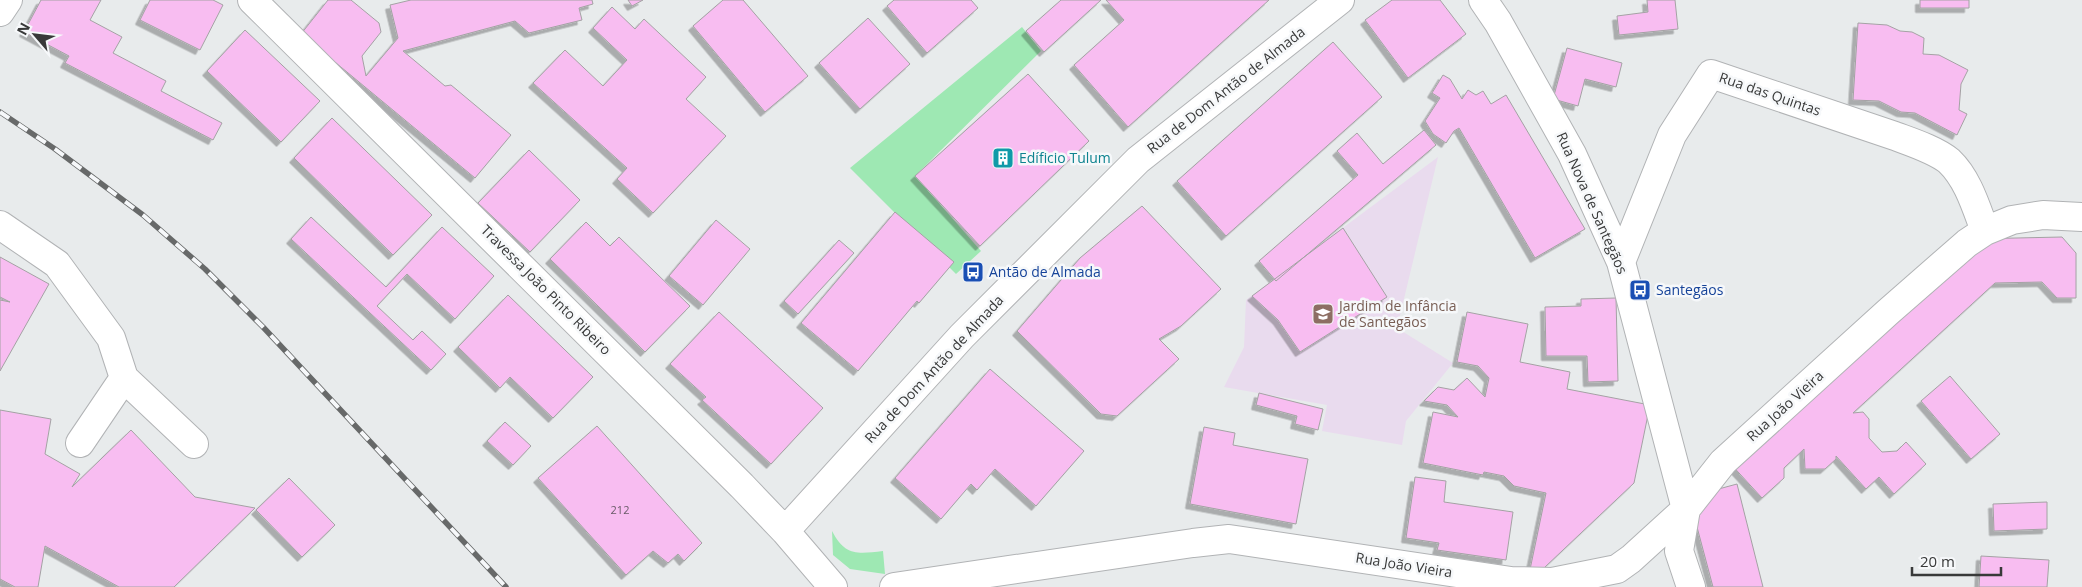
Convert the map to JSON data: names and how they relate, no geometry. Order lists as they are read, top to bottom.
{
  "streets": {
    "street": [
      "Rua de Dom Antão de Almada",
      "Rua das Quintas",
      "Rua Nova de Santegãos",
      "Travessa João Pinto Ribeiro",
      "Rua João Vieira"
    ]
  },
  "crossings": [
    ["Rua de Dom Antão de Almada", "Travessa João Pinto Ribeiro"],
    ["Rua das Quintas", "Rua Nova de Santegãos"],
    ["Rua das Quintas", "Rua João Vieira"],
    ["Rua Nova de Santegãos", "Rua João Vieira"]
  ],
  "places": {
    "building": ["Edíficio Tulum"],
    "bus stop": ["Antão de Almada", "Santegãos"],
    "school or university": ["Jardim de Infância de Santegãos"]
  },
  "house_numbers": ["212"],
  "scale_bar": "20 m",
  "north": "top left"
}
